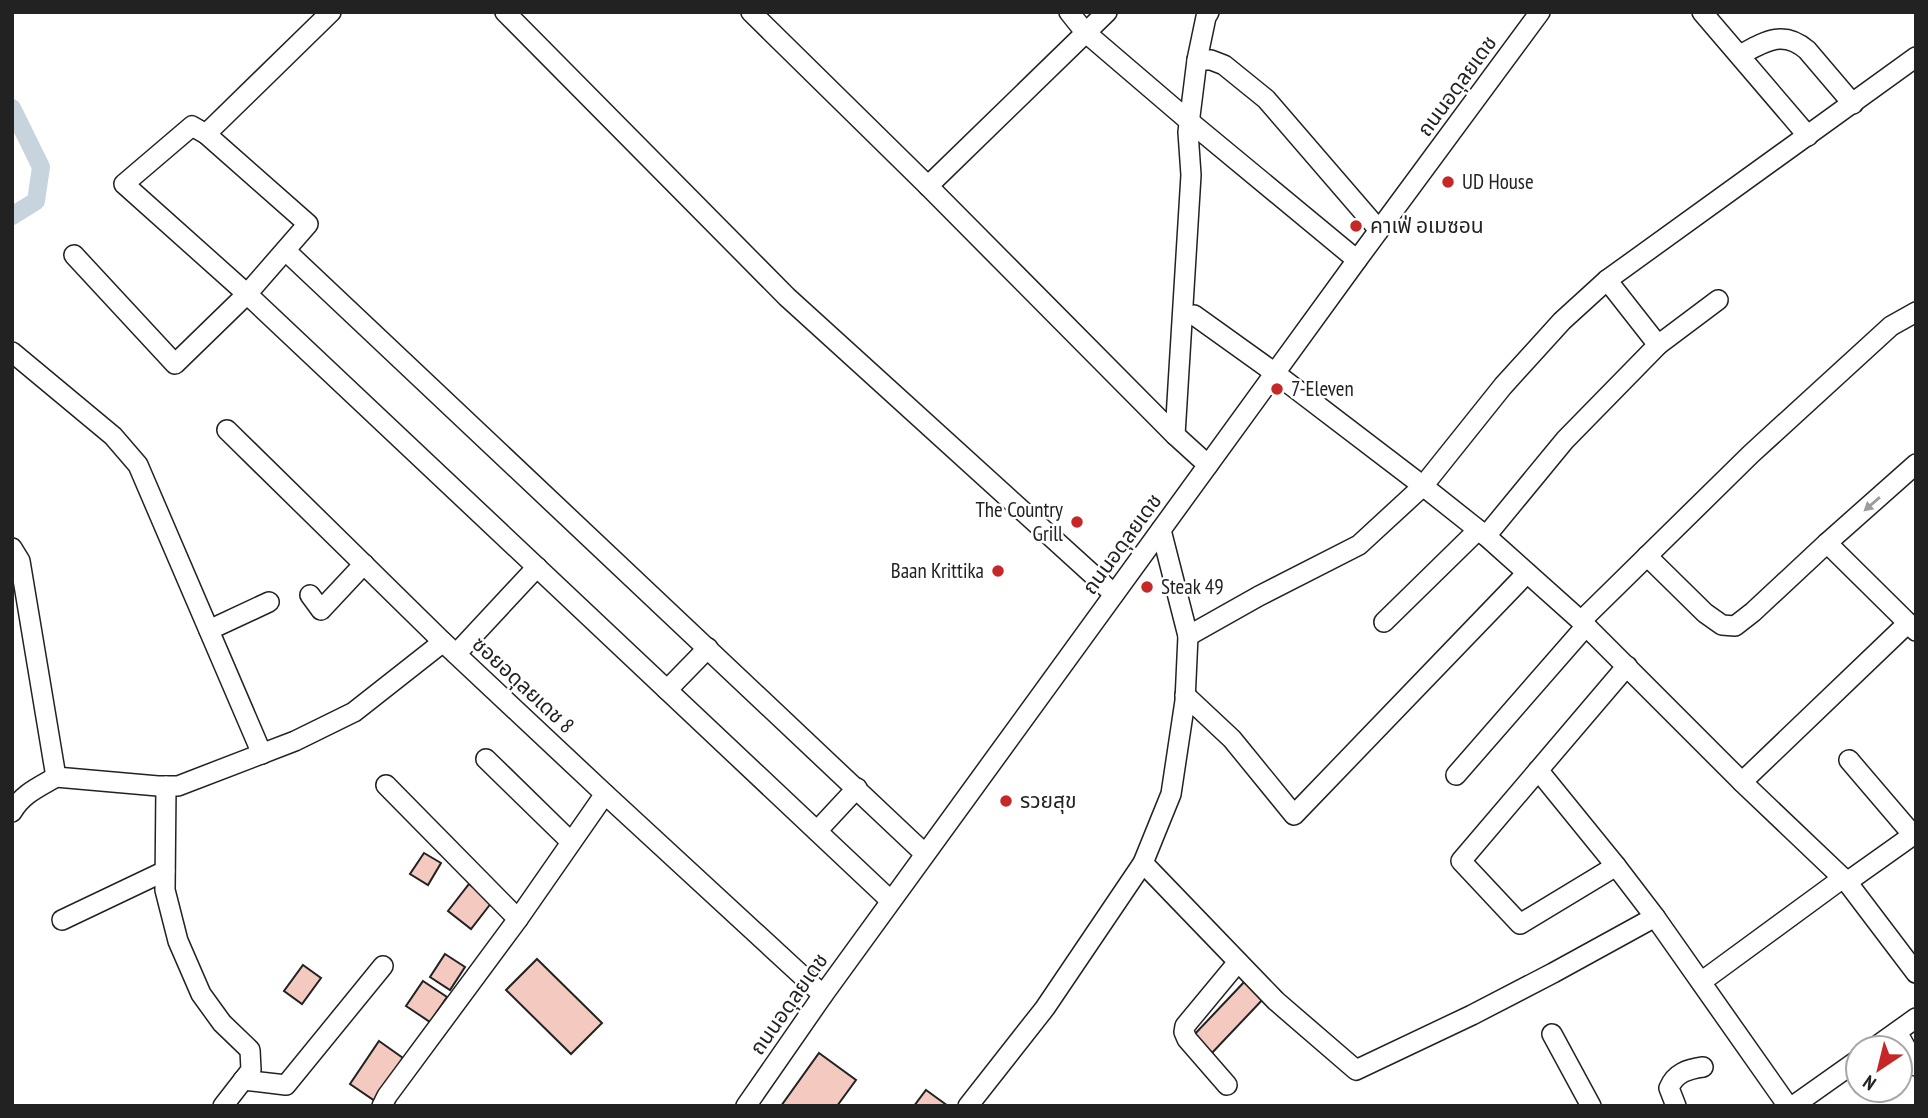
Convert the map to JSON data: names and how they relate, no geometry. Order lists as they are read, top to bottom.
{
  "streets": {
    "street": ["ถนนอดุลยเดช", "ซอยอดุลยเดช 8"]
  },
  "crossings": [
    ["ถนนอดุลยเดช", "ซอยอดุลยเดช 8"]
  ],
  "places": [
    "UD House",
    "คาเฟ่ อเมซอน",
    "7-Eleven",
    "The Country Grill",
    "Baan Krittika",
    "Steak 49",
    "รวยสุข"
  ],
  "north": "bottom left"
}
